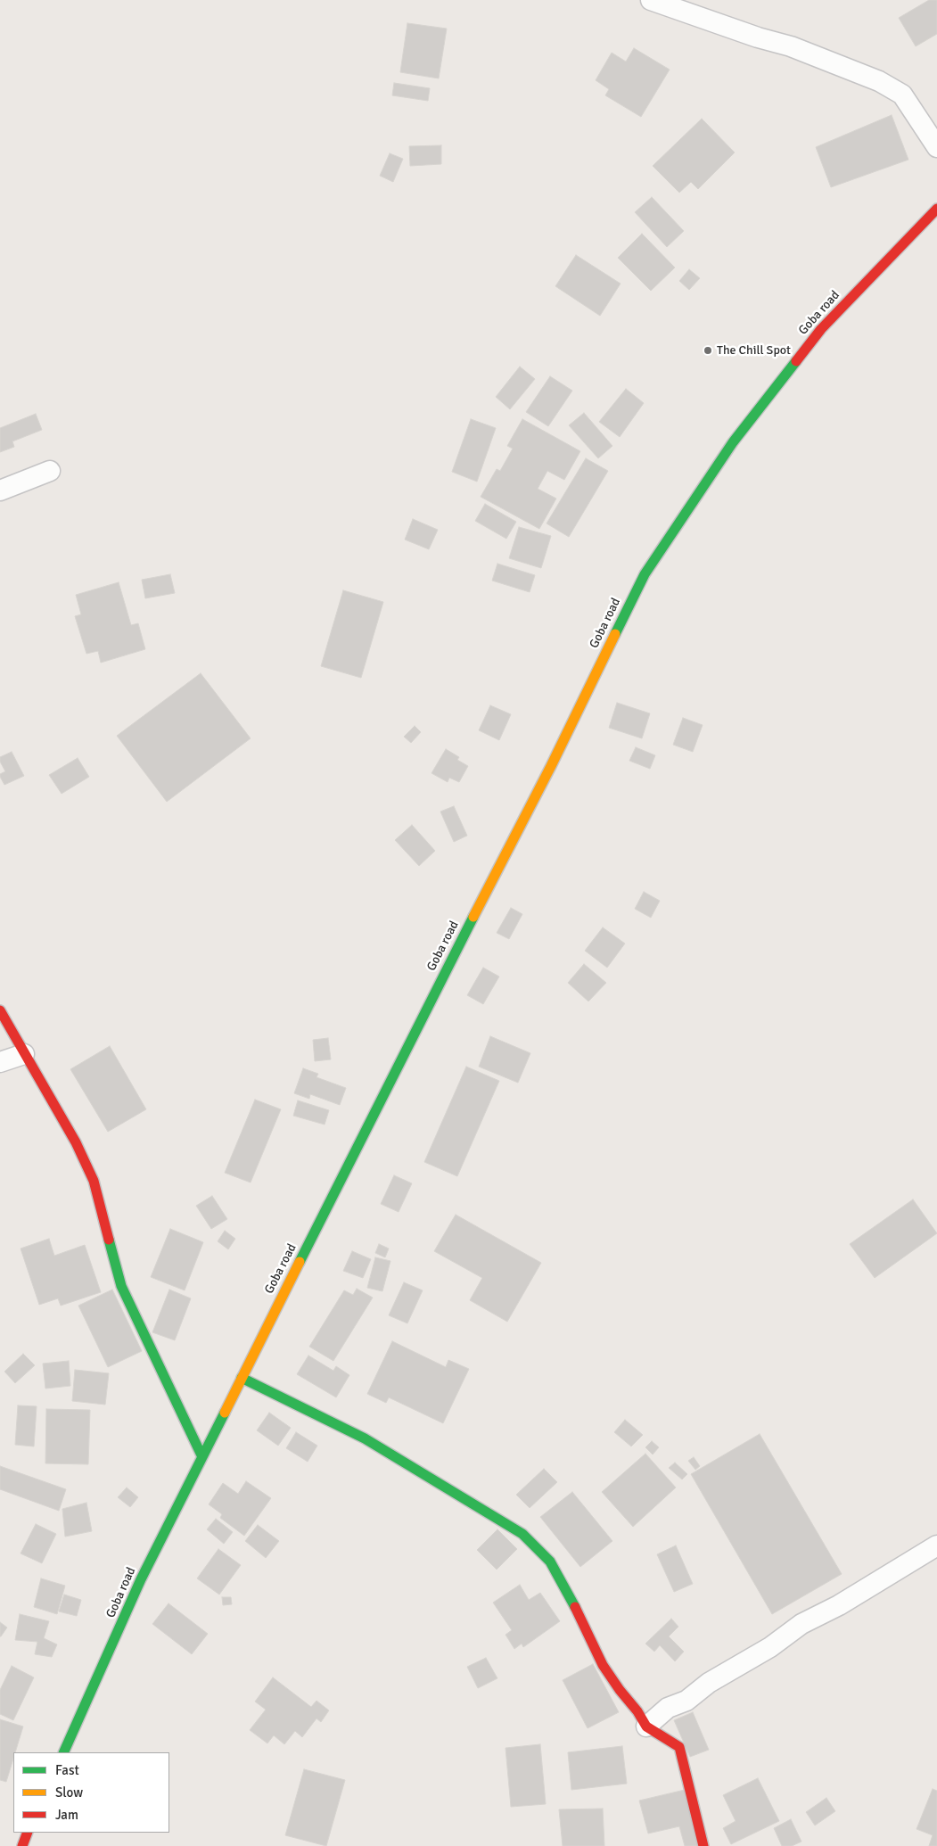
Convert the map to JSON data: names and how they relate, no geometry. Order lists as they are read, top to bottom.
{
  "streets": {
    "main road": ["Goba road"]
  },
  "places": ["The Chill Spot"],
  "legend": ["Fast", "Slow", "Jam"]
}
